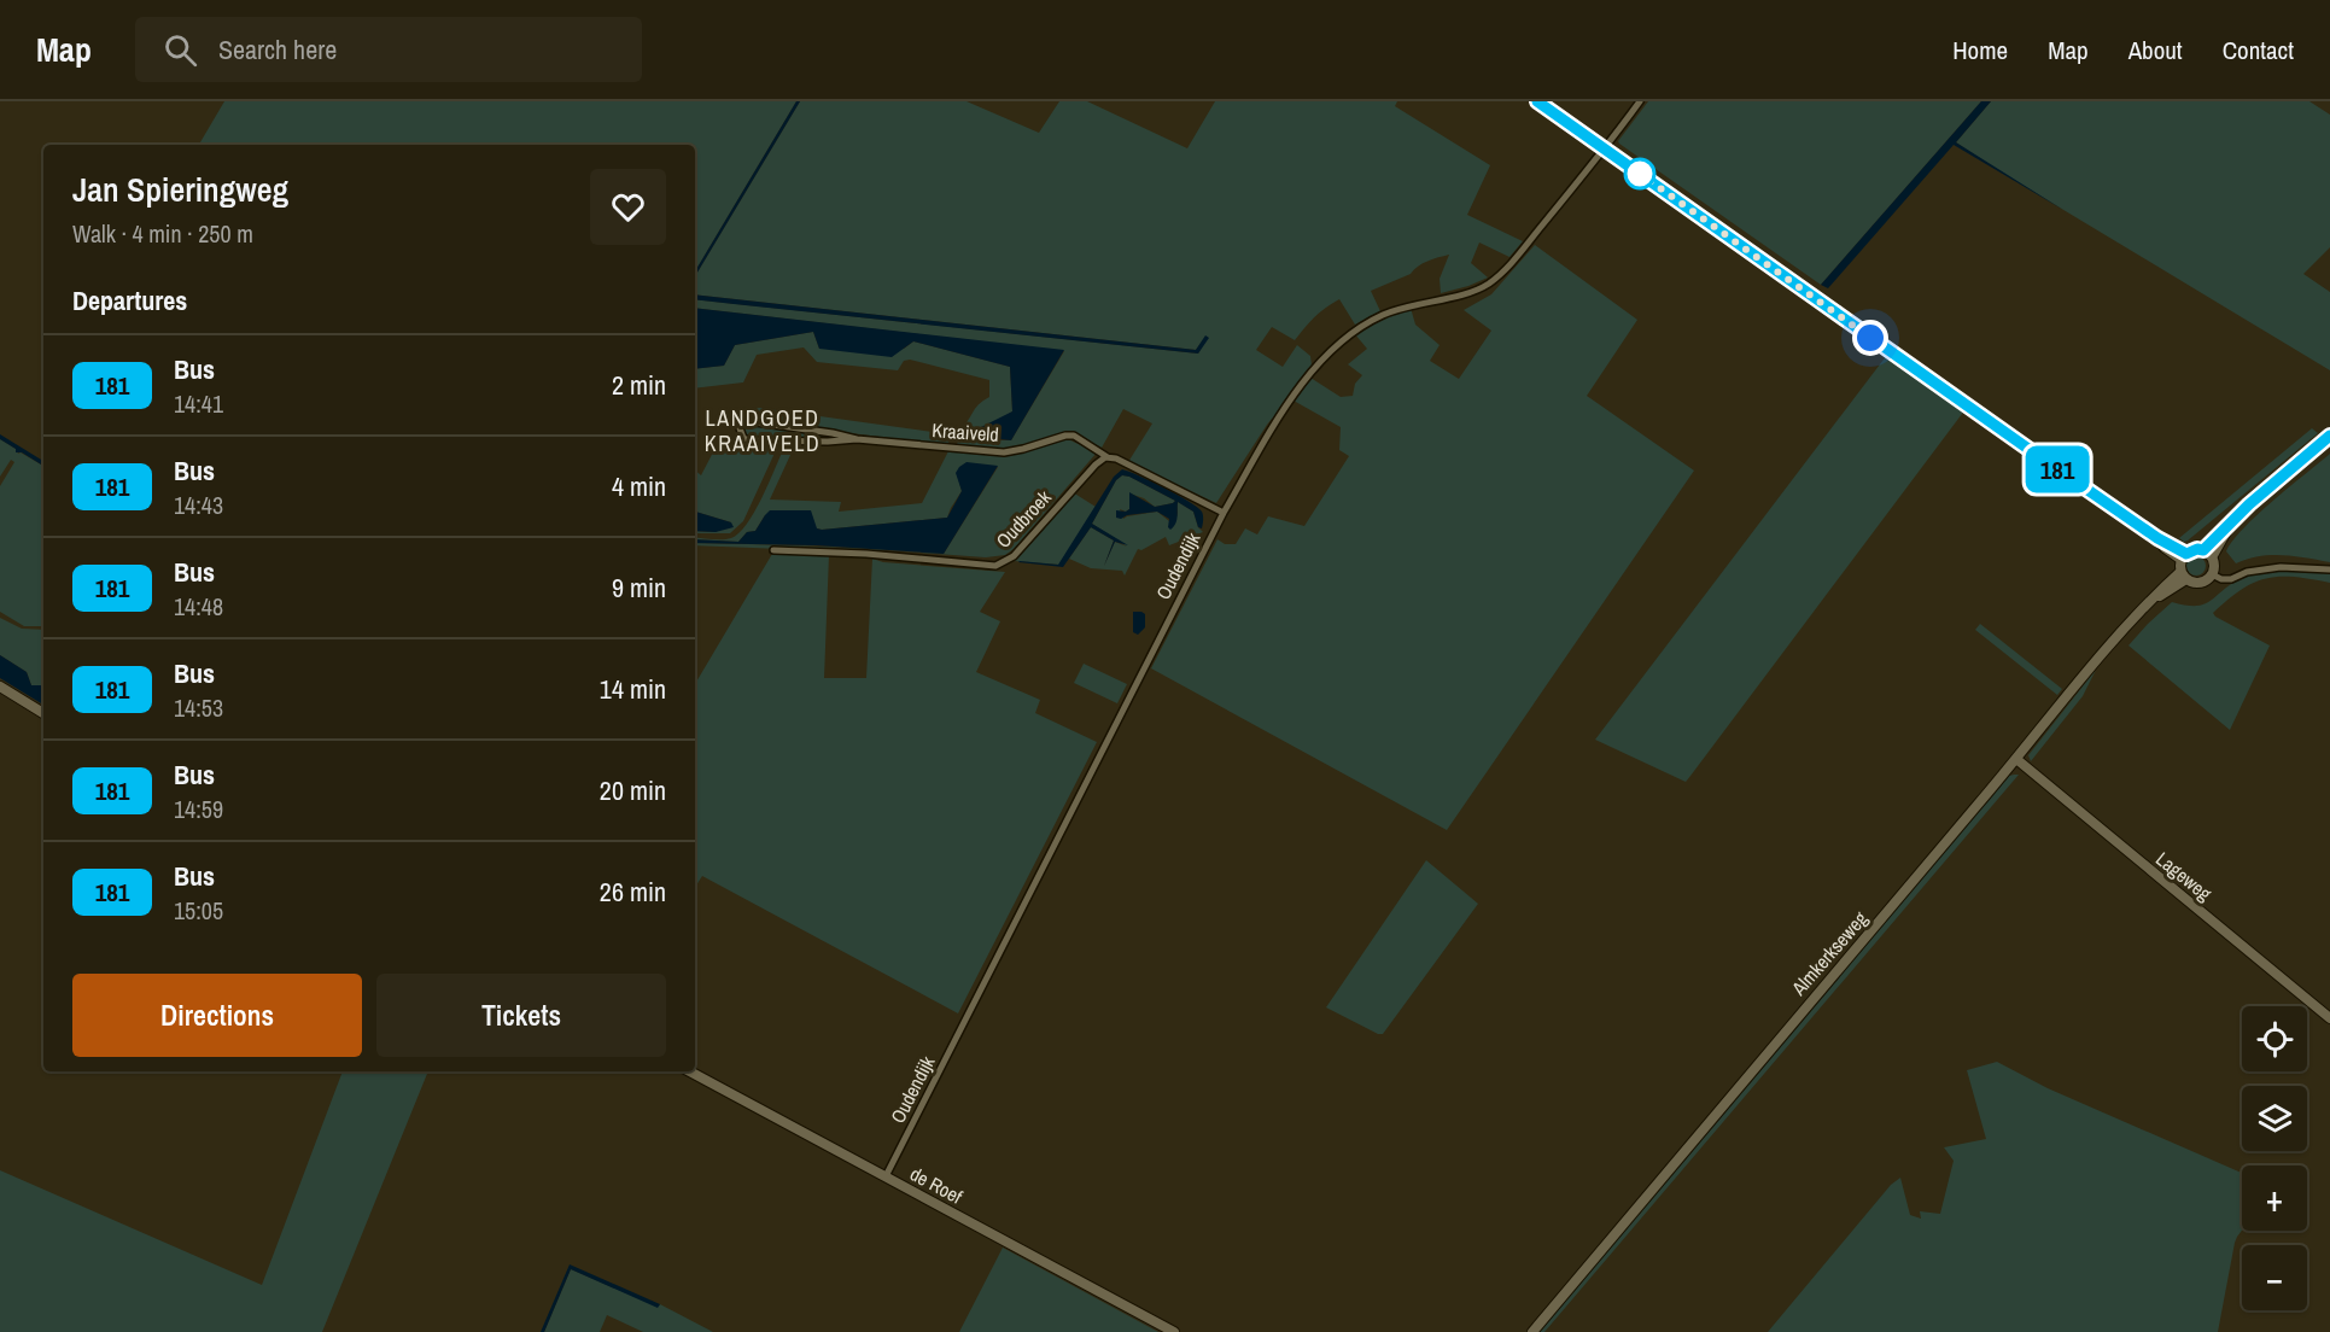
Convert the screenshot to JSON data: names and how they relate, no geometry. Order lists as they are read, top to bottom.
{
  "streets": {
    "street": [
      "Kraaiveld",
      "Oudbroek",
      "Oudendijk",
      "Lageweg",
      "Almkerkseweg",
      "de Roef"
    ]
  },
  "crossings": [
    ["Kraaiveld", "Oudbroek"],
    ["Oudendijk", "de Roef"],
    ["Lageweg", "Almkerkseweg"]
  ],
  "districts": ["LANDGOED KRAAIVELD"],
  "lines": ["bus line 181"],
  "page": {
    "header": "Map",
    "search": "Search here",
    "nav": [
      "Home",
      "Map",
      "About",
      "Contact"
    ],
    "on_map": "181",
    "heading": [
      ["Jan Spieringweg", "Walk · 4 min · 250 m"],
      "Departures"
    ],
    "list": [
      {
        "mark": "181",
        "name": "Bus",
        "note": "14:41",
        "value": "2 min"
      },
      {
        "mark": "181",
        "name": "Bus",
        "note": "14:43",
        "value": "4 min"
      },
      {
        "mark": "181",
        "name": "Bus",
        "note": "14:48",
        "value": "9 min"
      },
      {
        "mark": "181",
        "name": "Bus",
        "note": "14:53",
        "value": "14 min"
      },
      {
        "mark": "181",
        "name": "Bus",
        "note": "14:59",
        "value": "20 min"
      },
      {
        "mark": "181",
        "name": "Bus",
        "note": "15:05",
        "value": "26 min"
      }
    ],
    "buttons": ["Directions", "Tickets"],
    "map_buttons": ["+", "−"]
  }
}
